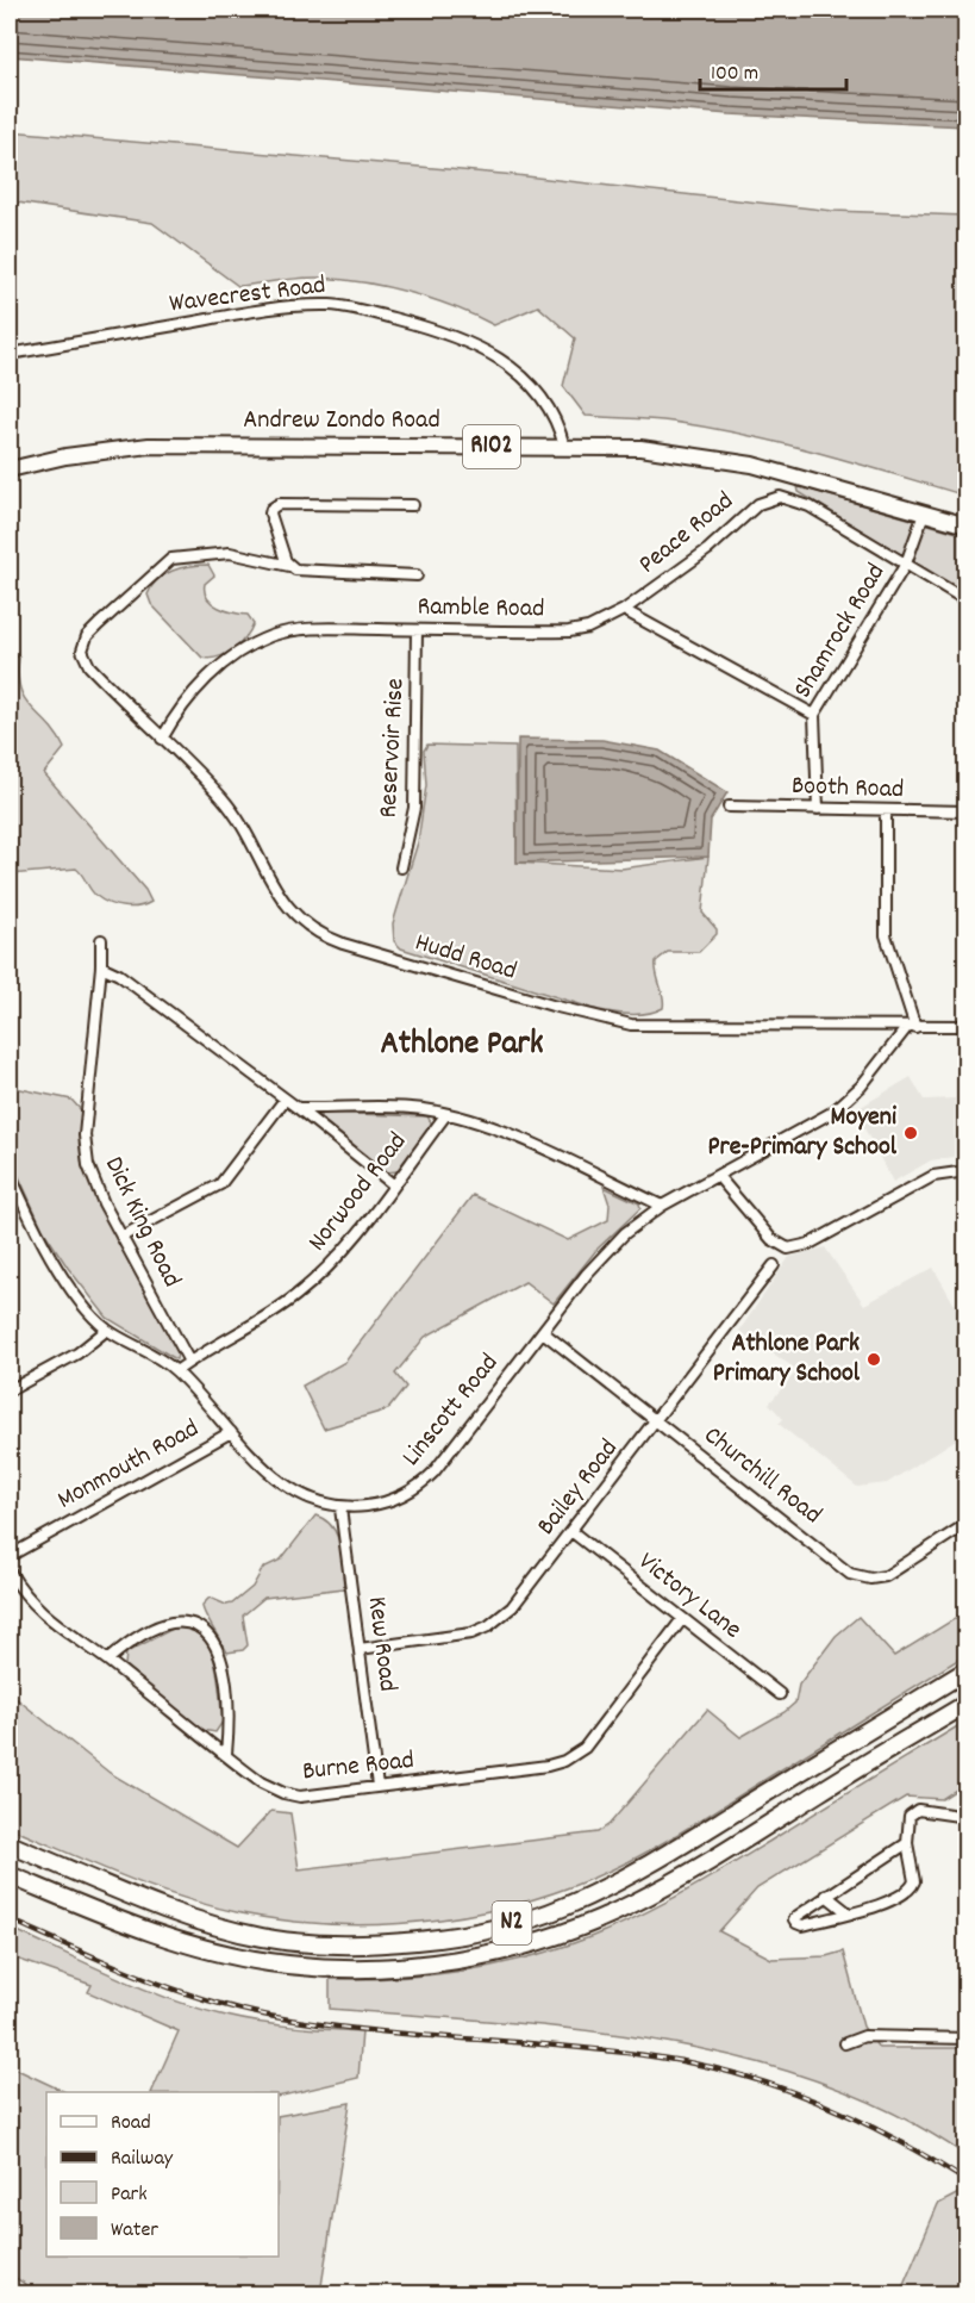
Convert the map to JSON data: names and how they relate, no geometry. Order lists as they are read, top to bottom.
{
  "streets": {
    "highway": ["N2"],
    "main road": ["Andrew Zondo Road", "R102"],
    "street": [
      "Wavecrest Road",
      "Peace Road",
      "Ramble Road",
      "Shamrock Road",
      "Reservoir Rise",
      "Booth Road",
      "Hudd Road",
      "Norwood Road",
      "Dick King Road",
      "Linscott Road",
      "Monmouth Road",
      "Churchill Road",
      "Bailey Road",
      "Victory Lane",
      "Kew Road",
      "Burne Road"
    ]
  },
  "crossings": [
    ["Wavecrest Road", "Andrew Zondo Road"],
    ["Andrew Zondo Road", "Shamrock Road"],
    ["Peace Road", "Ramble Road"],
    ["Peace Road", "Shamrock Road"],
    ["Ramble Road", "Reservoir Rise"],
    ["Ramble Road", "Hudd Road"],
    ["Shamrock Road", "Booth Road"],
    ["Hudd Road", "Linscott Road"],
    ["Norwood Road", "Dick King Road"],
    ["Norwood Road", "Linscott Road"],
    ["Linscott Road", "Monmouth Road"],
    ["Linscott Road", "Churchill Road"],
    ["Linscott Road", "Kew Road"],
    ["Churchill Road", "Bailey Road"],
    ["Bailey Road", "Victory Lane"],
    ["Bailey Road", "Kew Road"],
    ["Victory Lane", "Burne Road"],
    ["Kew Road", "Burne Road"]
  ],
  "districts": ["Athlone Park"],
  "places": ["Moyeni Pre-Primary School", "Athlone Park Primary School"],
  "legend": [
    "Road",
    "Railway",
    "Park",
    "Water"
  ],
  "scale_bar": "100 m"
}
